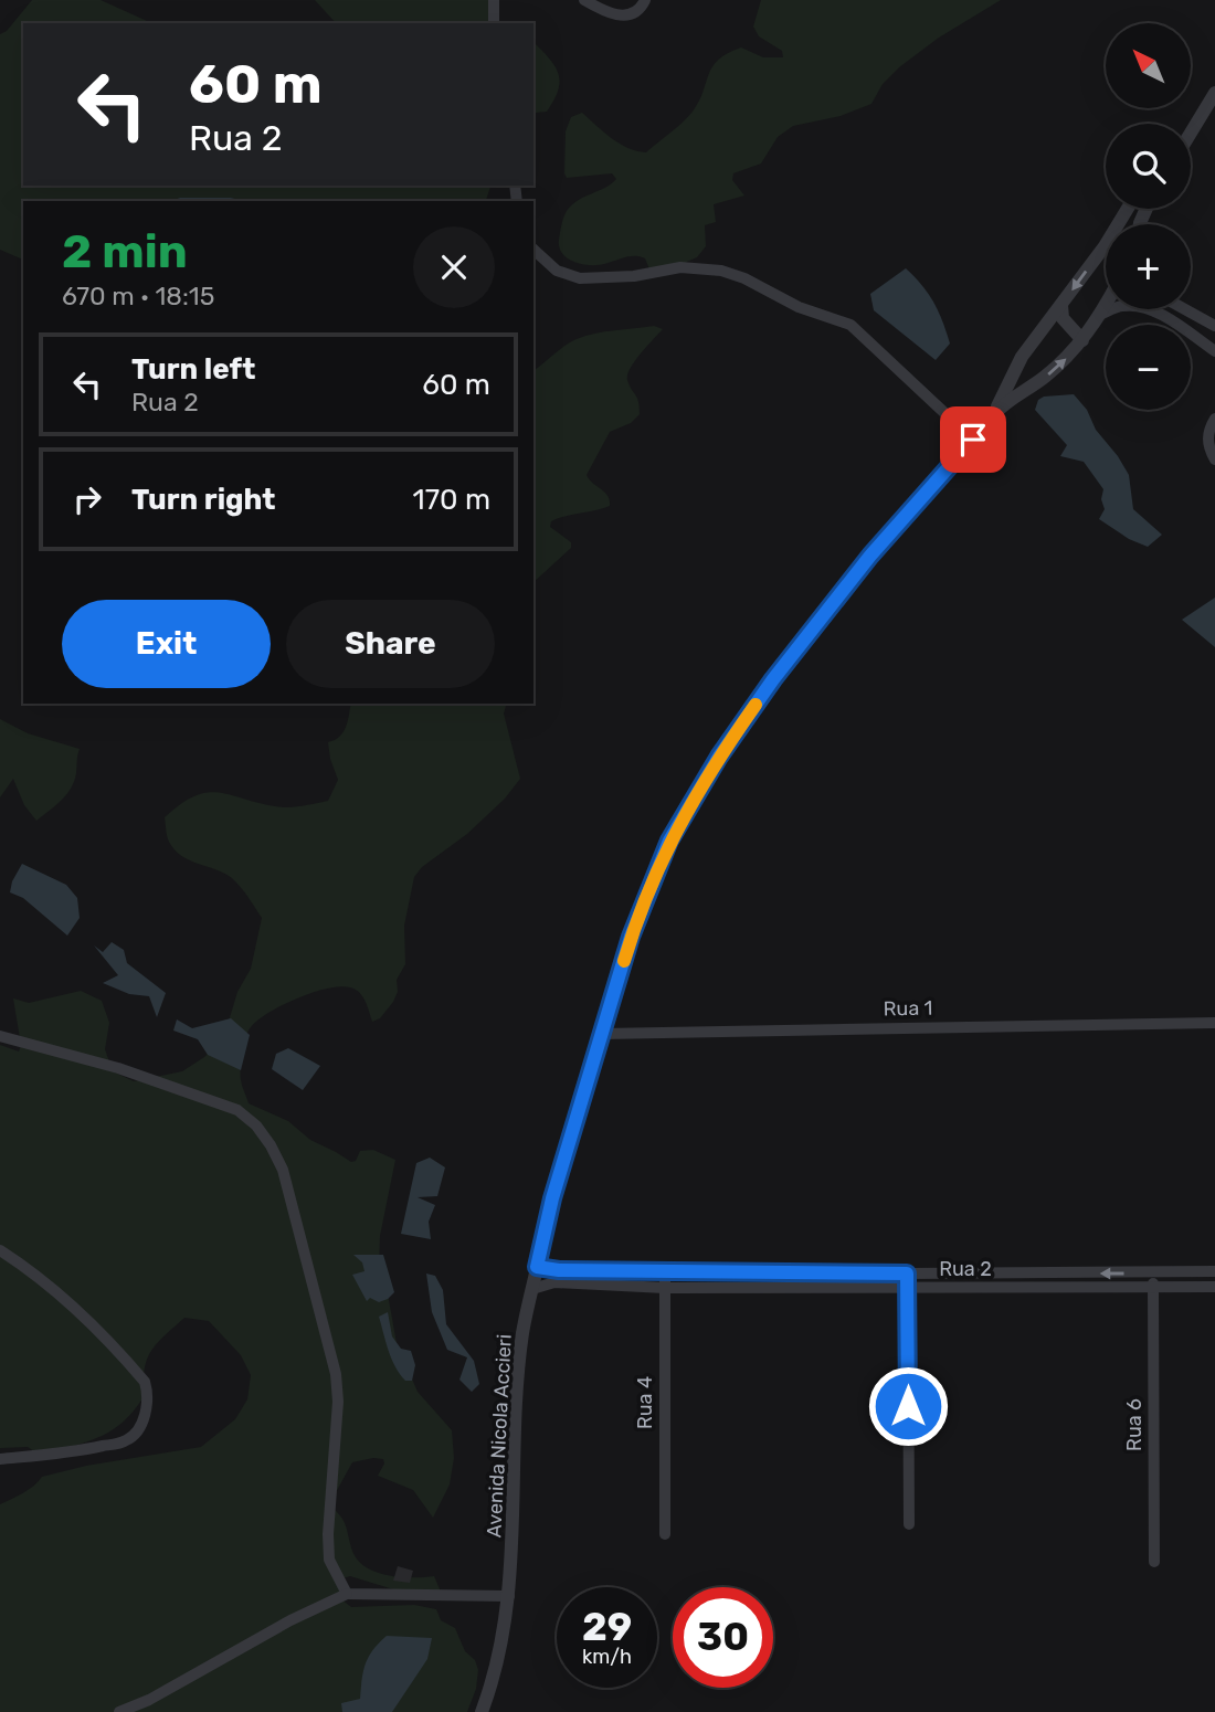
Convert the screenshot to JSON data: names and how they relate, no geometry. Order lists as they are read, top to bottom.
{
  "streets": {
    "street": [
      "Rua 1",
      "Rua 2",
      "Rua 4",
      "Rua 6",
      "Avenida Nicola Accieri"
    ]
  },
  "crossings": [
    ["Rua 1", "Avenida Nicola Accieri"],
    ["Rua 2", "Rua 4"],
    ["Rua 2", "Rua 6"],
    ["Rua 2", "Avenida Nicola Accieri"]
  ],
  "north": "top left",
  "page": {
    "map_buttons": ["+", "−"],
    "turn": ["60 m", "Rua 2"],
    "heading": ["2 min", "670 m · 18:15"],
    "list": [
      {
        "name": "Turn left",
        "note": "Rua 2",
        "value": "60 m"
      },
      {
        "name": "Turn right",
        "value": "170 m"
      }
    ],
    "buttons": ["Exit", "Share"],
    "speed": "29 km/h",
    "limit": "30"
  }
}
